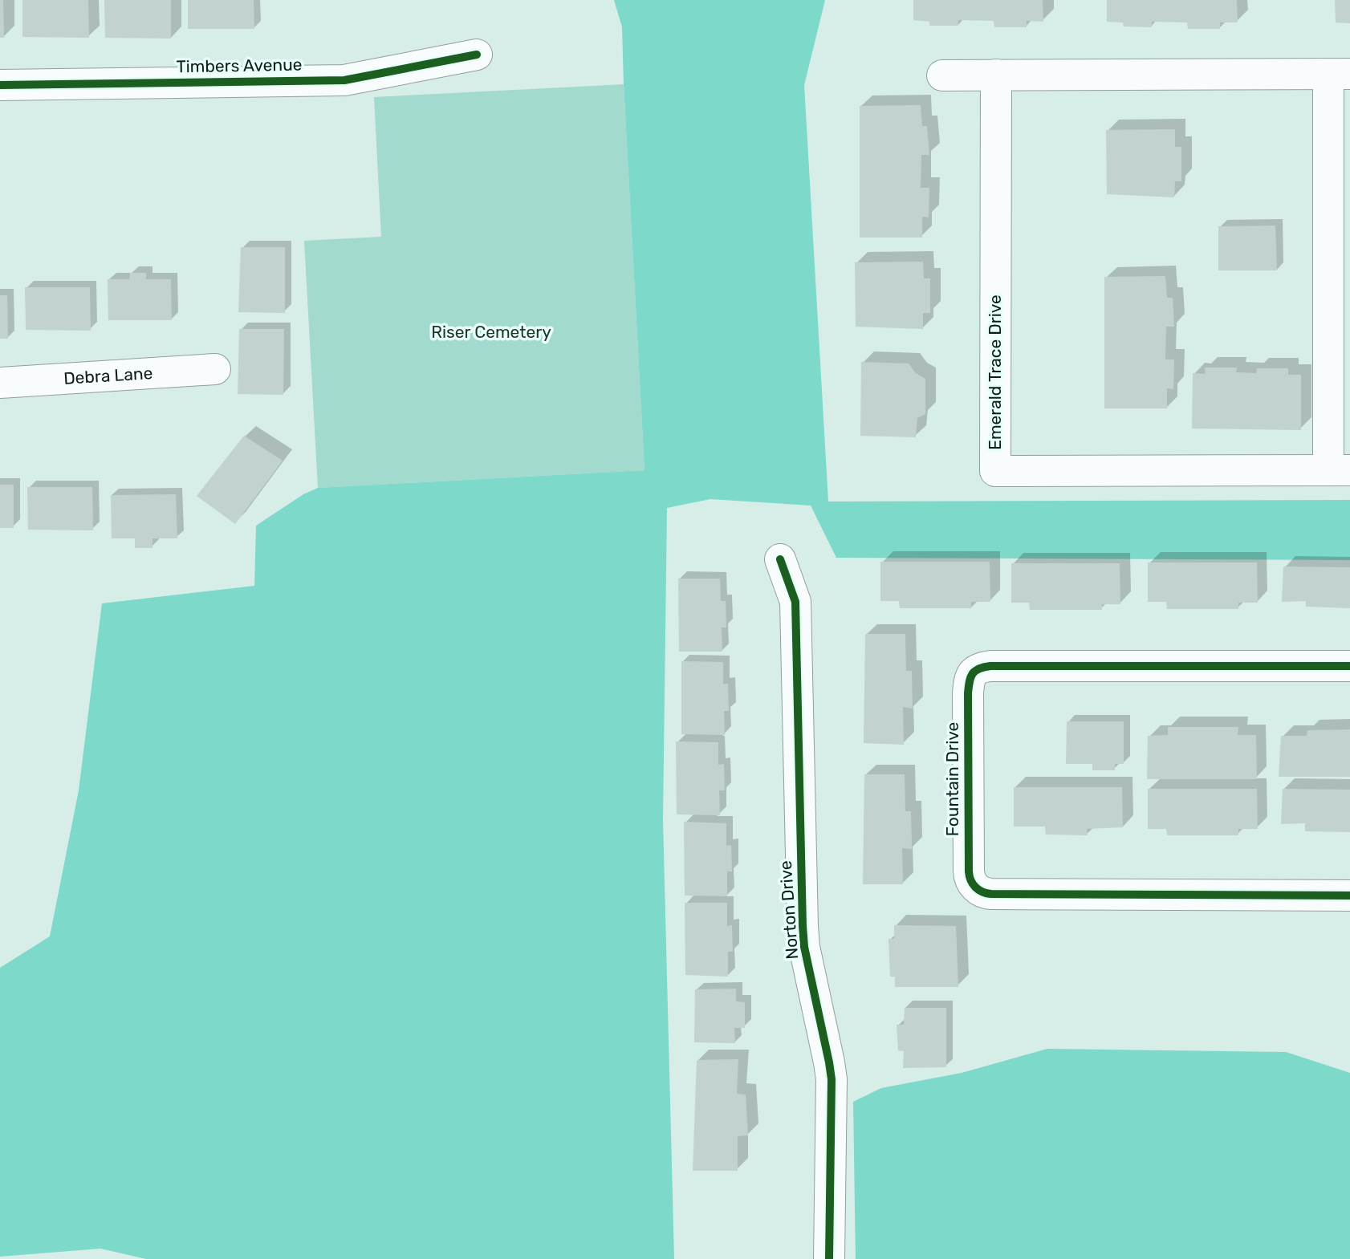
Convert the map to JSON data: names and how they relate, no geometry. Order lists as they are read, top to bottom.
{
  "streets": {
    "street": [
      "Timbers Avenue",
      "Emerald Trace Drive",
      "Debra Lane",
      "Fountain Drive",
      "Norton Drive"
    ]
  },
  "parks": ["Riser Cemetery"]
}
